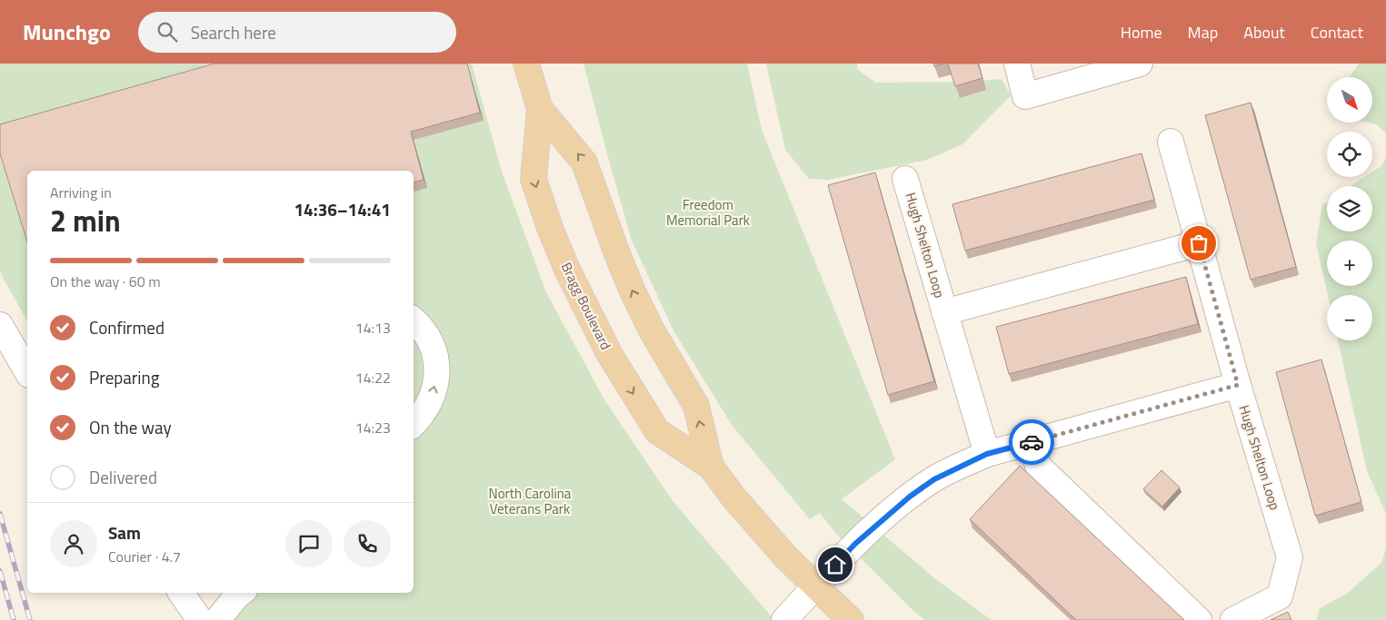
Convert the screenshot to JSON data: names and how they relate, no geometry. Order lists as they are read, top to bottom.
{
  "streets": {
    "main road": ["Bragg Boulevard"],
    "street": ["Hugh Shelton Loop"]
  },
  "parks": ["Freedom Memorial Park", "North Carolina Veterans Park"],
  "north": "bottom right",
  "page": {
    "header": "Munchgo",
    "search": "Search here",
    "nav": [
      "Home",
      "Map",
      "About",
      "Contact"
    ],
    "map_buttons": ["+", "−"],
    "heading": ["2 min", "Arriving in", "14:36–14:41"],
    "panel": ["Sam", "Courier · 4.7"],
    "bar": "On the way · 60 m",
    "list": [
      ["Confirmed", "14:13"],
      ["Preparing", "14:22"],
      ["On the way", "14:23"],
      "Delivered"
    ]
  }
}
